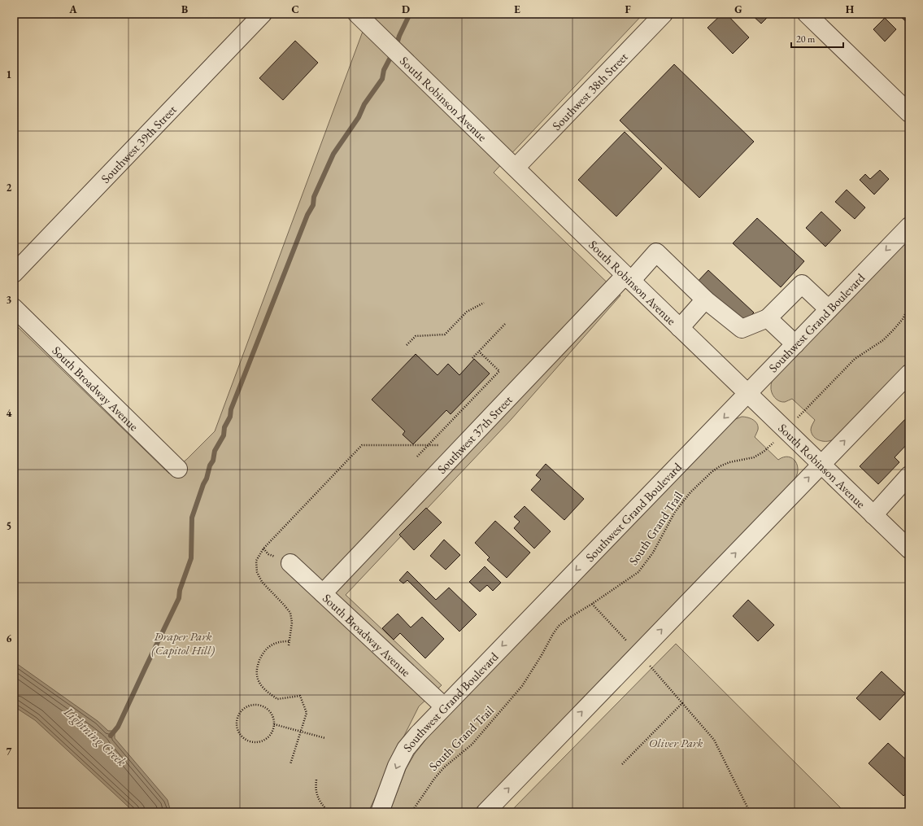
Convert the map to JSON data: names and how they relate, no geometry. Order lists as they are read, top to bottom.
{
  "streets": {
    "street": [
      "Southwest 38th Street",
      "South Robinson Avenue",
      "Southwest 39th Street",
      "Southwest Grand Boulevard",
      "South Broadway Avenue",
      "Southwest 37th Street"
    ],
    "path": ["South Grand Trail"]
  },
  "crossings": [
    ["Southwest 38th Street", "South Robinson Avenue"],
    ["South Robinson Avenue", "Southwest Grand Boulevard"],
    ["South Robinson Avenue", "Southwest 37th Street"],
    ["South Robinson Avenue", "South Grand Trail"],
    ["Southwest Grand Boulevard", "South Broadway Avenue"],
    ["South Broadway Avenue", "Southwest 37th Street"]
  ],
  "water": ["Lightning Creek"],
  "parks": ["Draper Park (Capitol Hill)", "Oliver Park"],
  "scale_bar": "20 m",
  "grid": {
    "columns": [
      "A",
      "B",
      "C",
      "D",
      "E",
      "F",
      "G",
      "H"
    ],
    "rows": [
      "1",
      "2",
      "3",
      "4",
      "5",
      "6",
      "7"
    ]
  }
}
